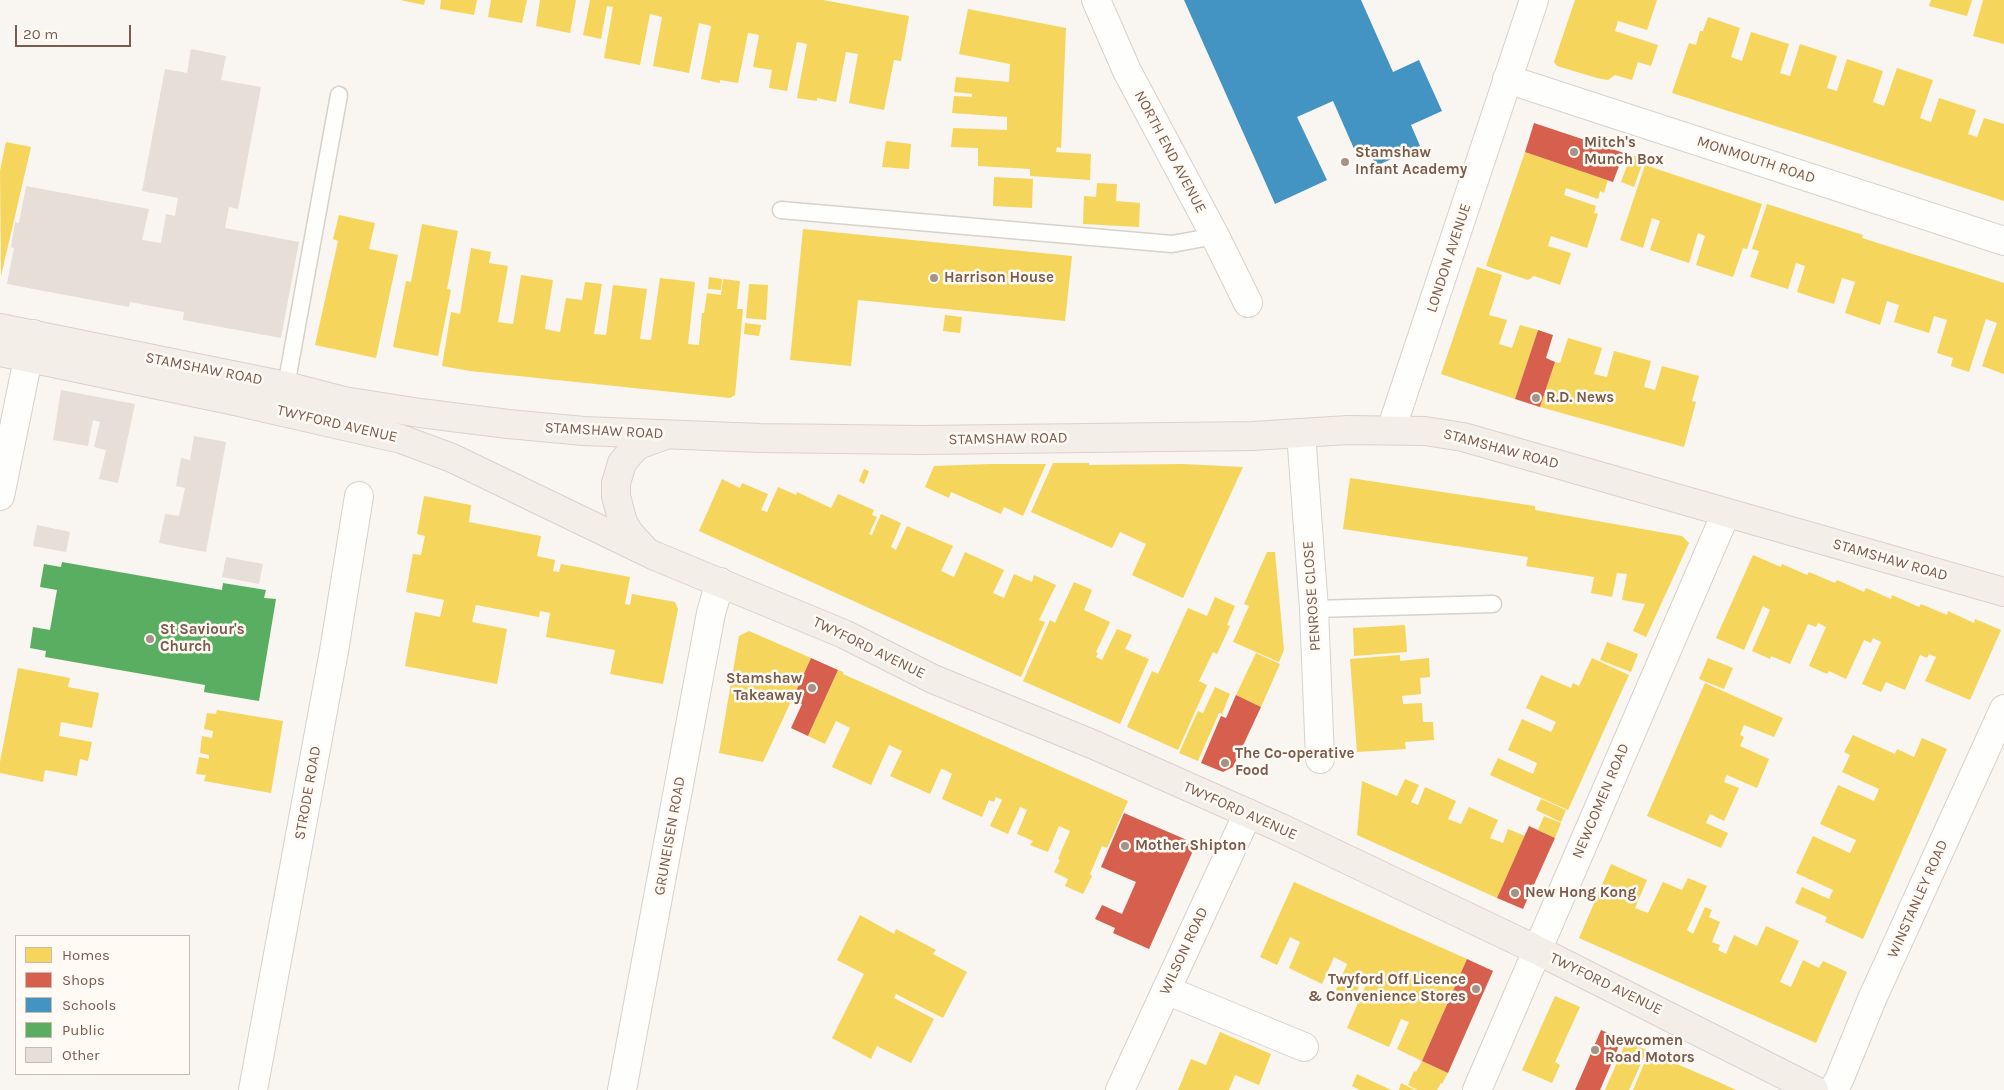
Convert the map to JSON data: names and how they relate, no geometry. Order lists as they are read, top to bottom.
{
  "streets": {
    "main road": ["STAMSHAW ROAD", "TWYFORD AVENUE"],
    "street": [
      "NORTH END AVENUE",
      "MONMOUTH ROAD",
      "LONDON AVENUE",
      "PENROSE CLOSE",
      "STRODE ROAD",
      "NEWCOMEN ROAD",
      "GRUNEISEN ROAD",
      "WINSTANLEY ROAD",
      "WILSON ROAD"
    ]
  },
  "crossings": [
    ["MONMOUTH ROAD", "LONDON AVENUE"],
    ["LONDON AVENUE", "STAMSHAW ROAD"],
    ["STAMSHAW ROAD", "TWYFORD AVENUE"],
    ["STAMSHAW ROAD", "PENROSE CLOSE"],
    ["STAMSHAW ROAD", "NEWCOMEN ROAD"],
    ["TWYFORD AVENUE", "NEWCOMEN ROAD"],
    ["TWYFORD AVENUE", "GRUNEISEN ROAD"],
    ["TWYFORD AVENUE", "WILSON ROAD"]
  ],
  "places": [
    "Mitch's Munch Box",
    "Stamshaw Infant Academy",
    "Harrison House",
    "R.D. News",
    "St Saviour's Church",
    "Stamshaw Takeaway",
    "The Co-operative Food",
    "Mother Shipton",
    "New Hong Kong",
    "Twyford Off Licence & Convenience Stores",
    "Newcomen Road Motors"
  ],
  "legend": [
    "Homes",
    "Shops",
    "Schools",
    "Public",
    "Other"
  ],
  "scale_bar": "20 m"
}
